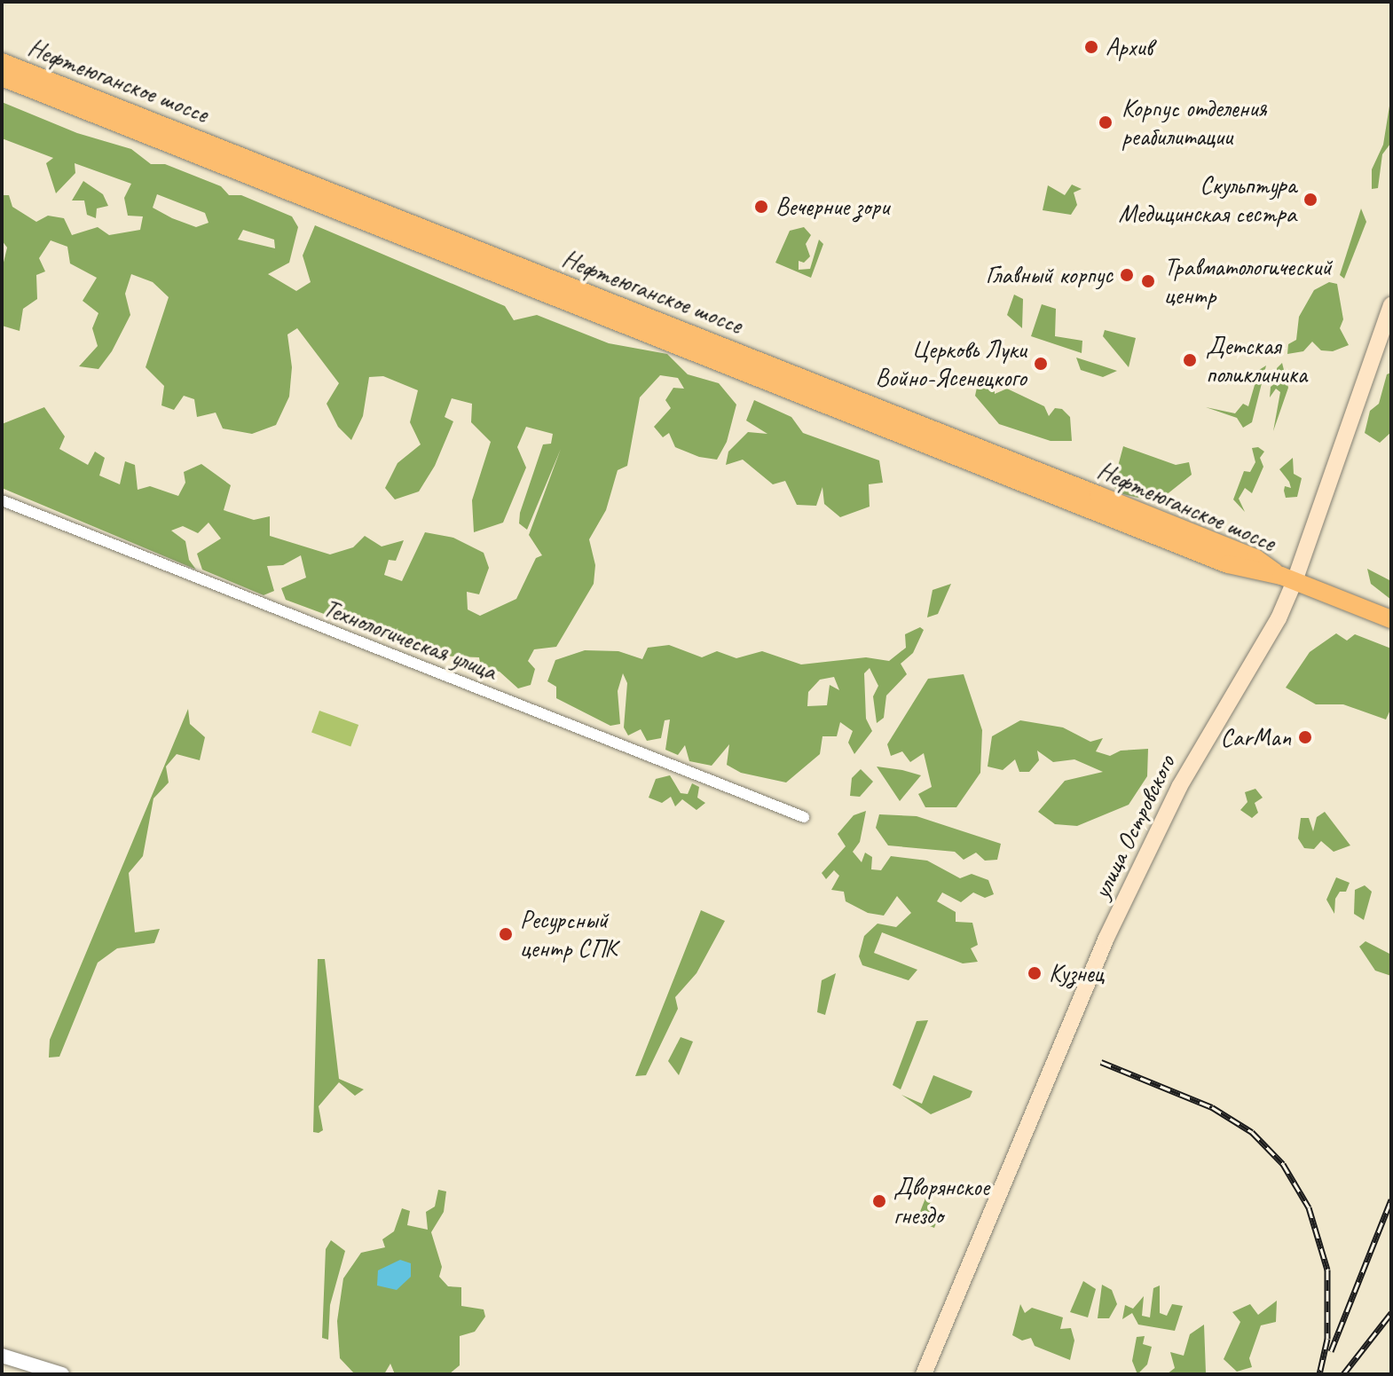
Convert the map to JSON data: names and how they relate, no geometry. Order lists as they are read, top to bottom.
{
  "streets": {
    "main road": ["Нефтеюганское шоссе", "улица Островского"],
    "street": ["Технологическая улица"]
  },
  "crossings": [
    ["Нефтеюганское шоссе", "улица Островского"]
  ],
  "places": [
    "Архив",
    "Корпус отделения реабилитации",
    "Скульптура Медицинская сестра",
    "Вечерние зори",
    "Главный корпус",
    "Травматологический центр",
    "Детская поликлиника",
    "Церковь Луки Войно-Ясенецкого",
    "CarMan",
    "Ресурсный центр СПК",
    "Кузнец",
    "Дворянское гнездо"
  ]
}
